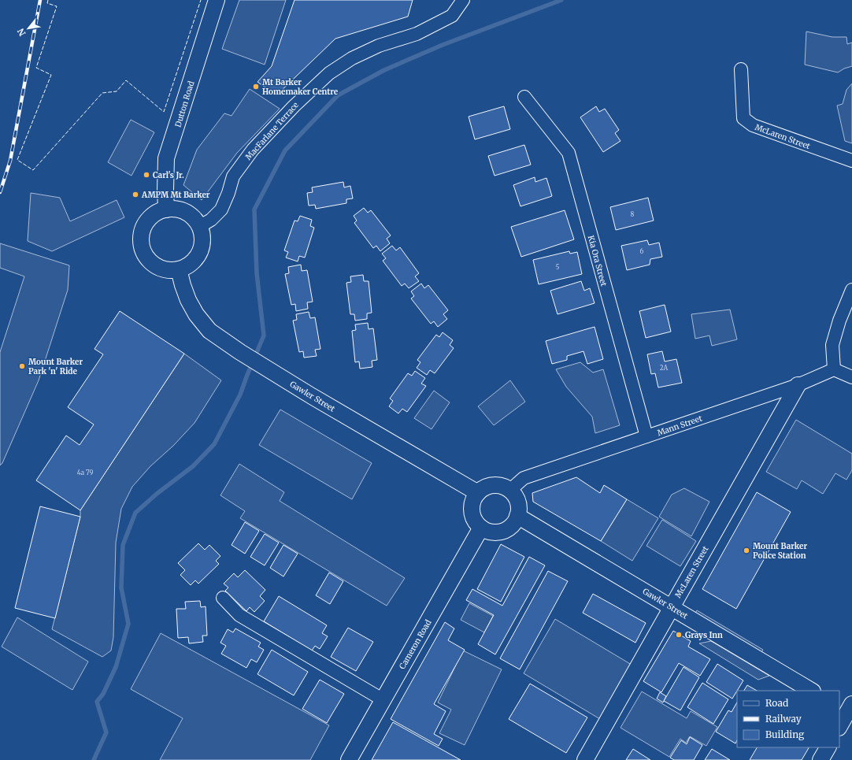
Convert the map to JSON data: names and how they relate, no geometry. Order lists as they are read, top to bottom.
{
  "streets": {
    "street": [
      "Dutton Road",
      "MacFarlane Terrace",
      "McLaren Street",
      "Kia Ora Street",
      "Gawler Street",
      "Mann Street",
      "Cameron Road"
    ]
  },
  "crossings": [
    ["Dutton Road", "MacFarlane Terrace"],
    ["Dutton Road", "Gawler Street"],
    ["MacFarlane Terrace", "Gawler Street"],
    ["McLaren Street", "Gawler Street"],
    ["McLaren Street", "Mann Street"],
    ["Kia Ora Street", "Mann Street"],
    ["Gawler Street", "Mann Street"],
    ["Gawler Street", "Cameron Road"],
    ["Mann Street", "Cameron Road"]
  ],
  "places": [
    "Mt Barker Homemaker Centre",
    "Carl's Jr.",
    "AMPM Mt Barker",
    "Mount Barker Park 'n' Ride",
    "Mount Barker Police Station",
    "Grays Inn"
  ],
  "house_numbers": [
    "8",
    "6",
    "5",
    "2A",
    "4a 79"
  ],
  "legend": ["Road", "Railway", "Building"],
  "north": "bottom left"
}
